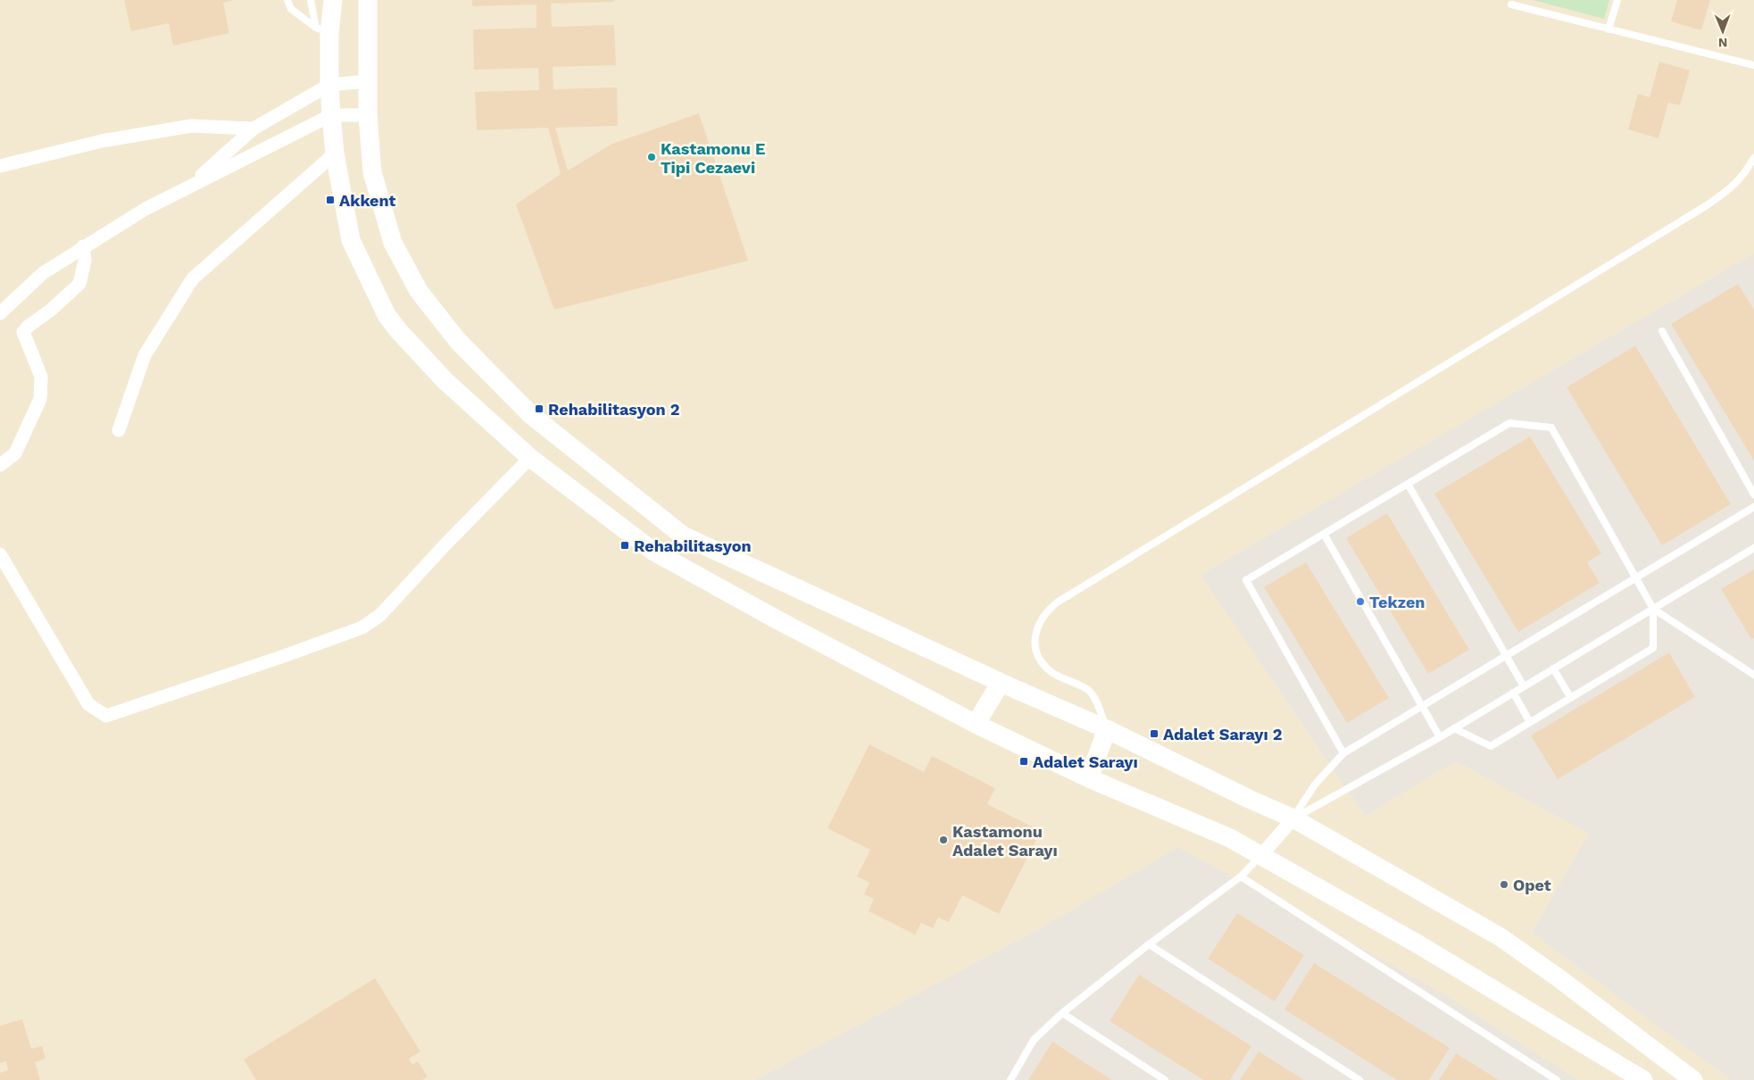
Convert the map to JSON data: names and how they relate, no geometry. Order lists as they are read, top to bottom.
{
  "places": {
    "other": [
      "Kastamonu E Tipi Cezaevi",
      "Tekzen",
      "Kastamonu Adalet Sarayı",
      "Opet"
    ],
    "transit": [
      "Akkent",
      "Rehabilitasyon 2",
      "Rehabilitasyon",
      "Adalet Sarayı 2",
      "Adalet Sarayı"
    ]
  },
  "north": "bottom"
}
